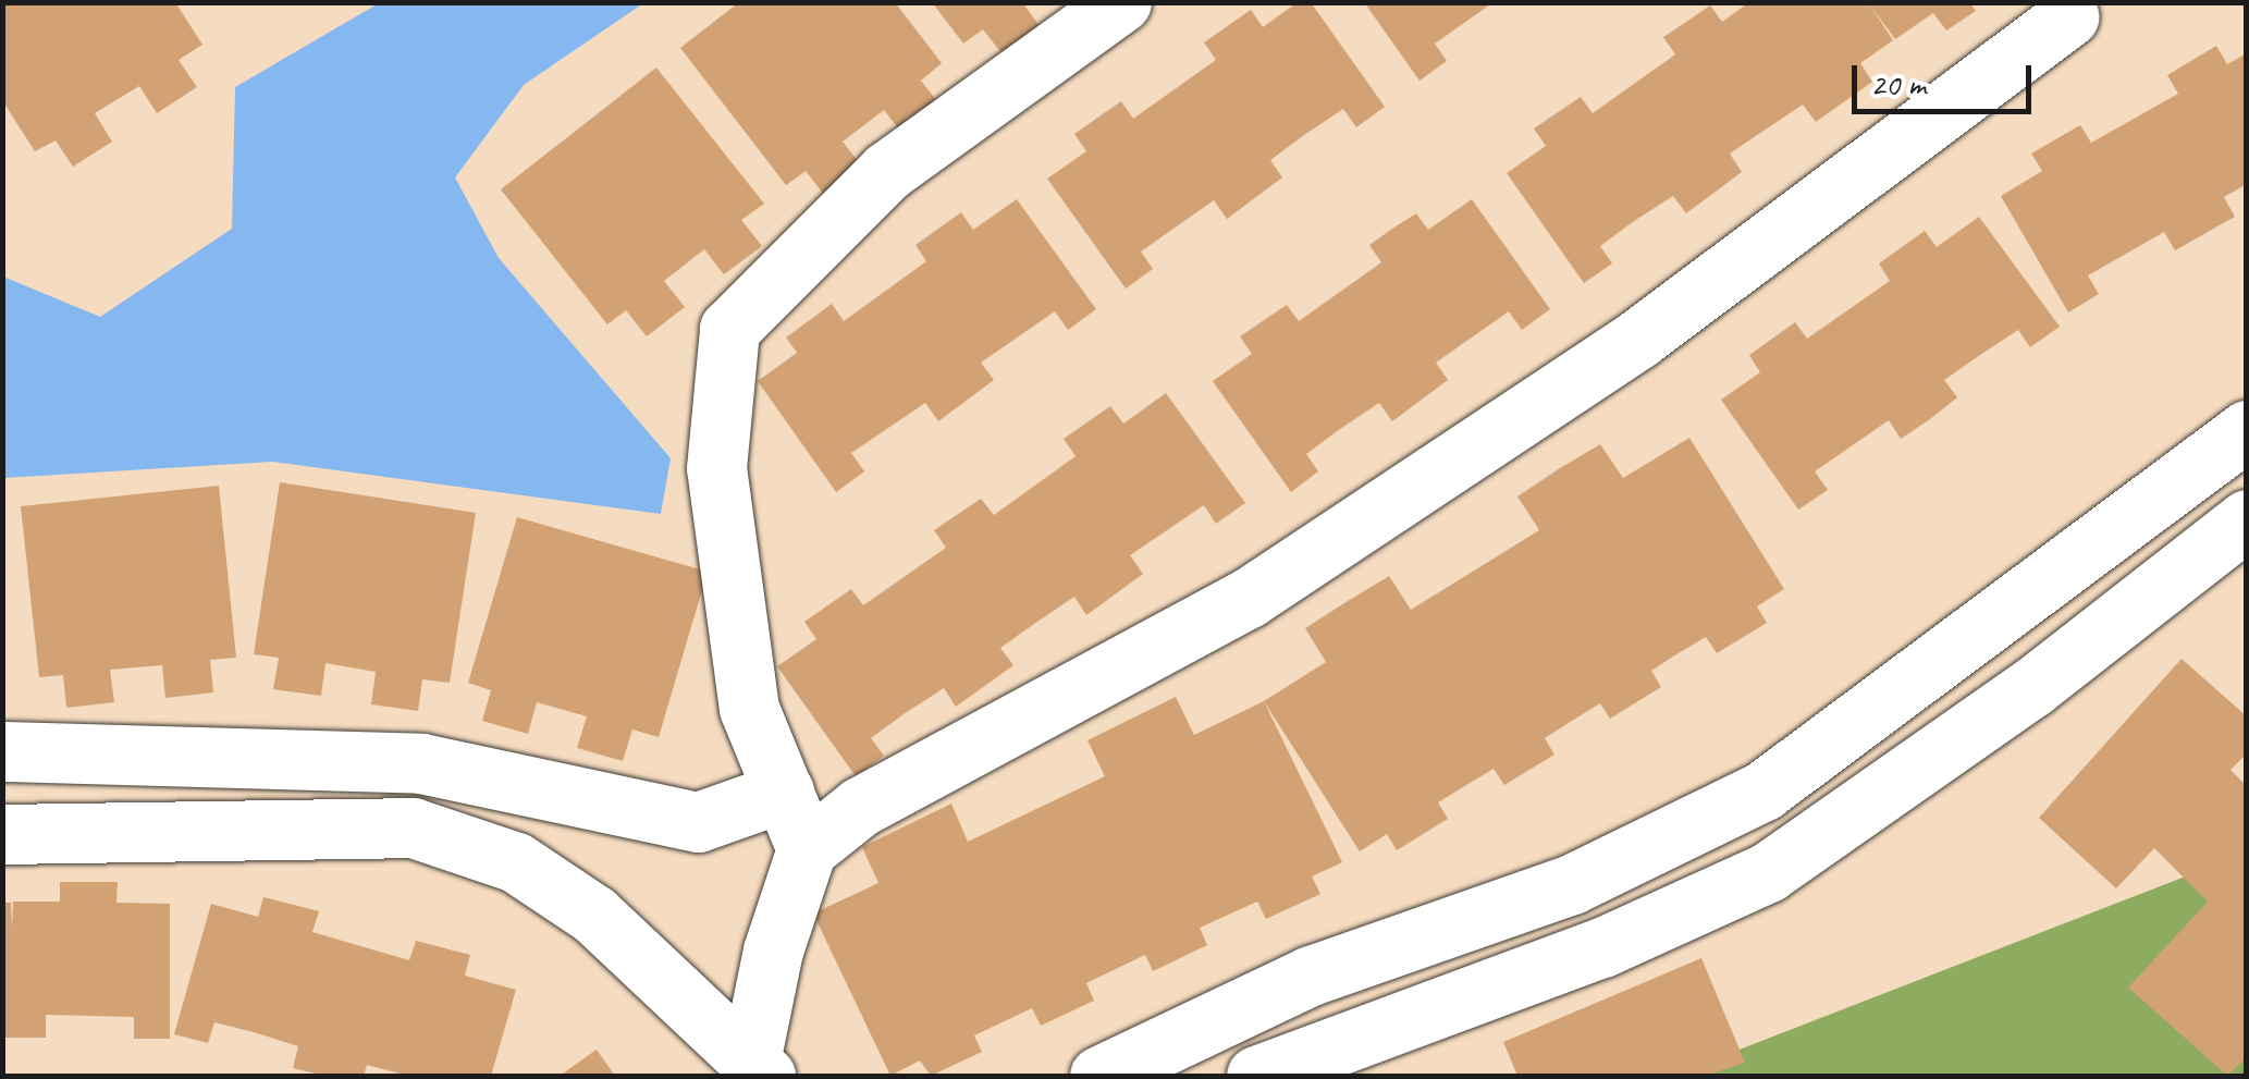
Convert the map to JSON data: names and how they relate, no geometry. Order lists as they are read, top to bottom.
{
  "scale_bar": "20 m"
}
